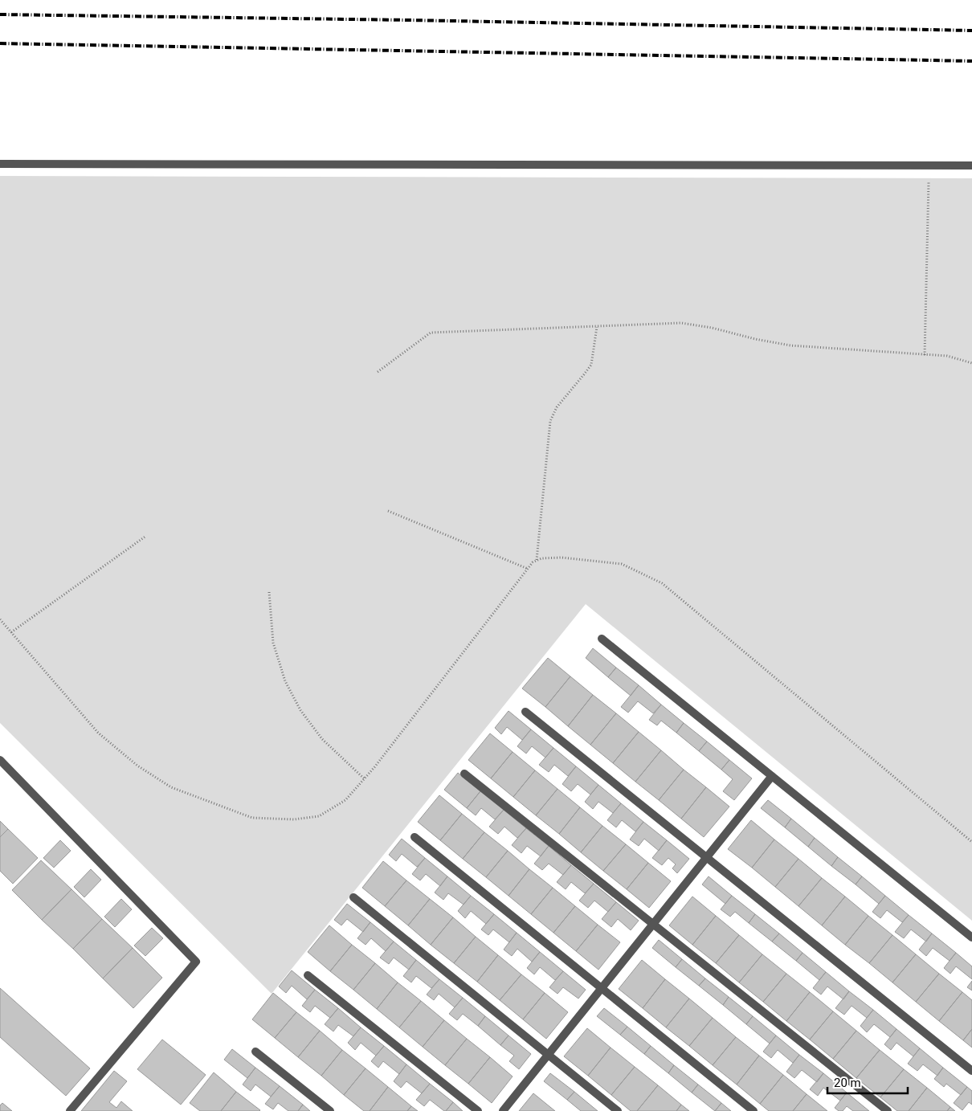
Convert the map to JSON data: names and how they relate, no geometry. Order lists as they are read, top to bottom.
{
  "scale_bar": "20 m"
}
